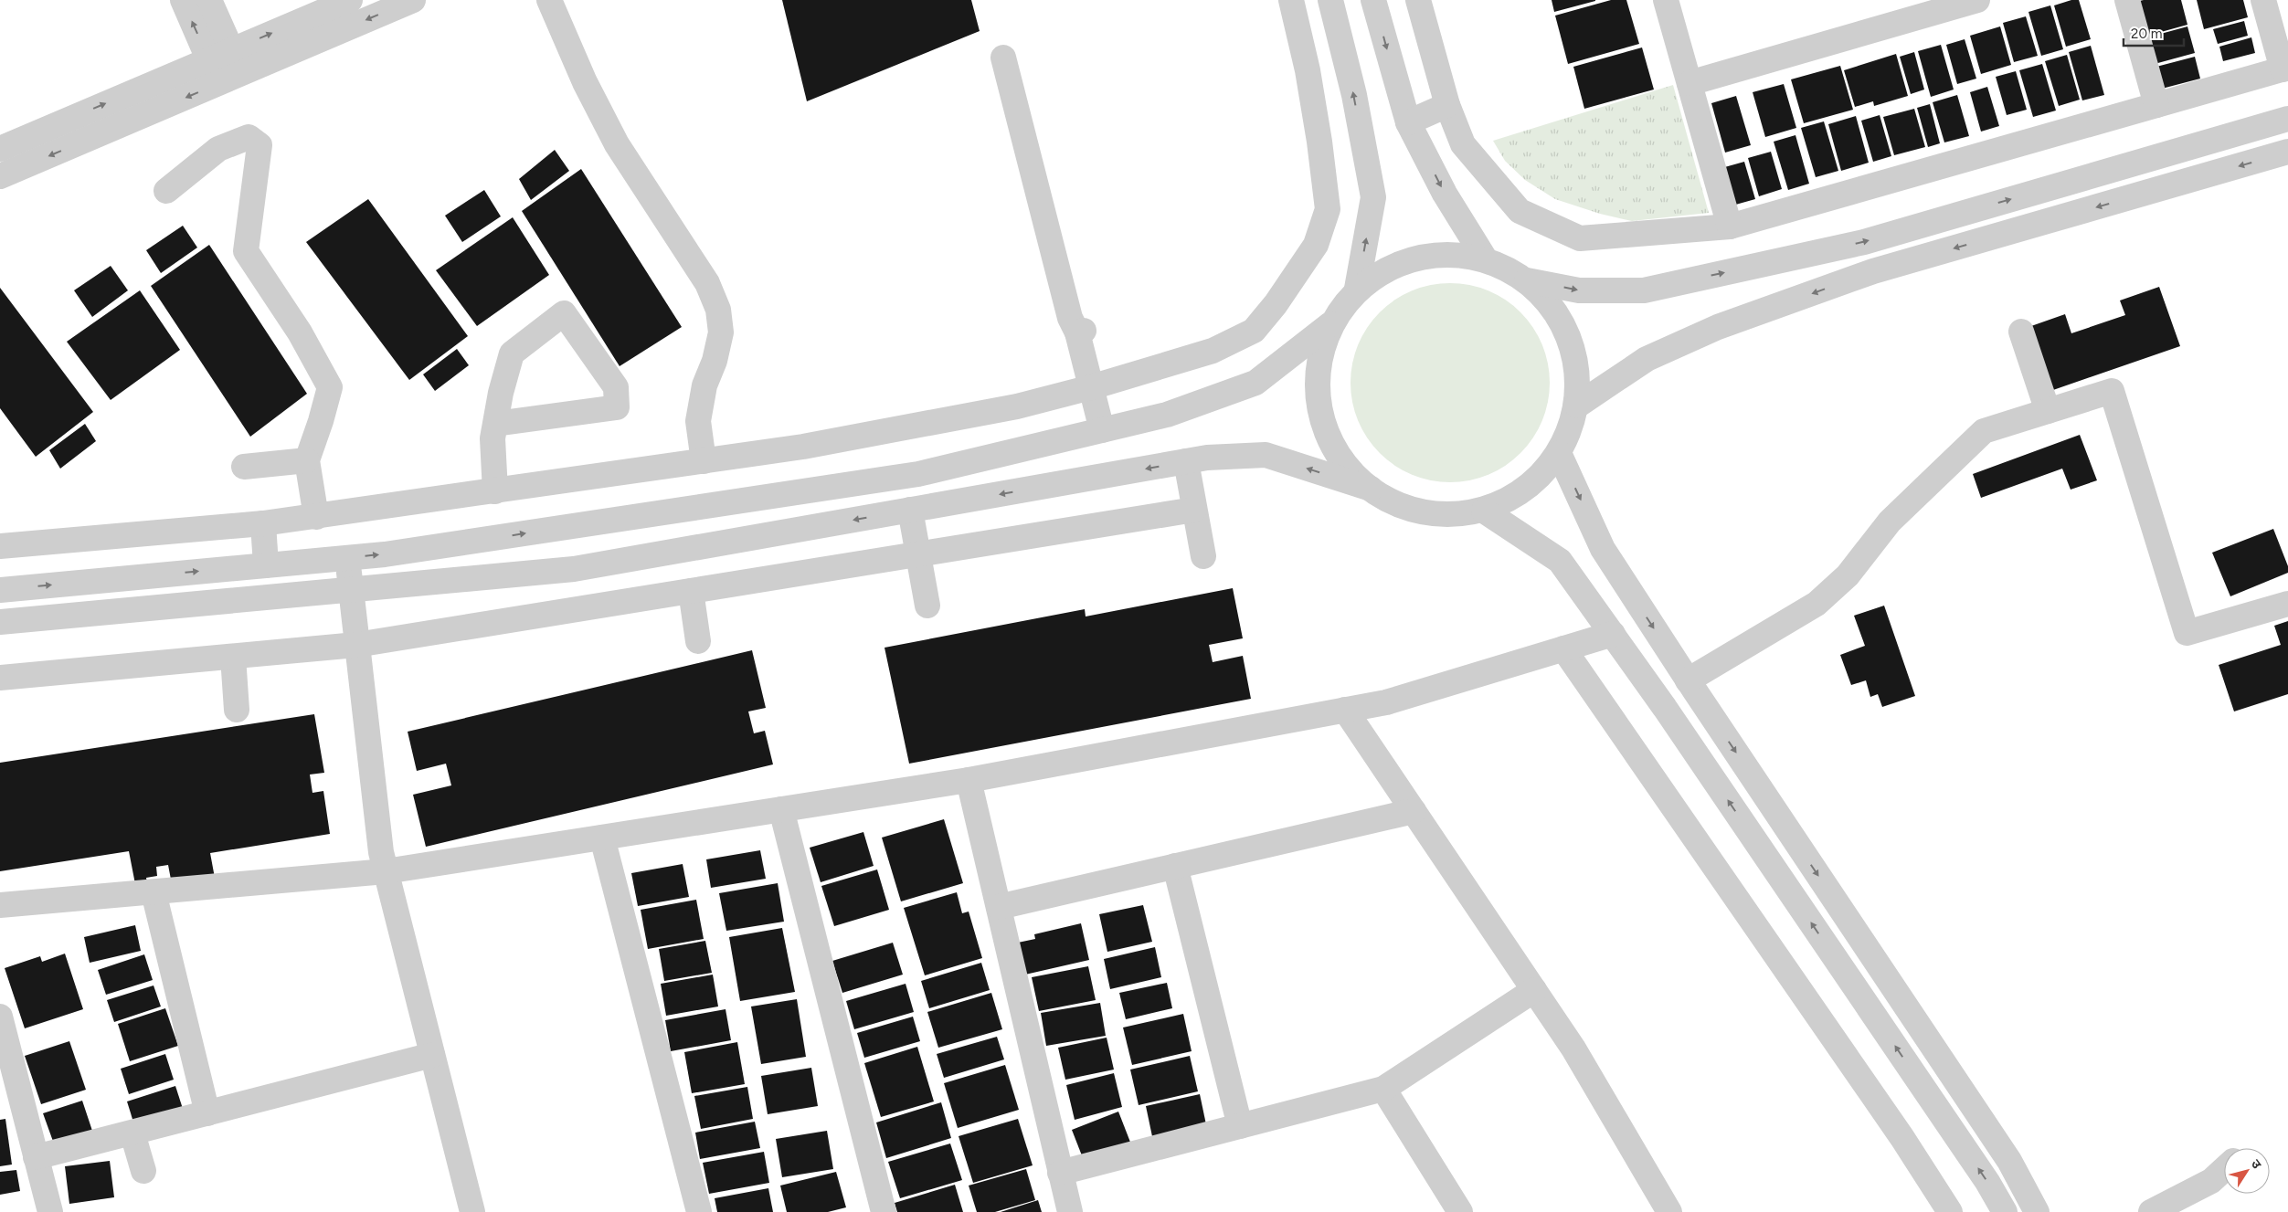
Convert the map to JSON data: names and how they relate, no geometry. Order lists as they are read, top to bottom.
{
  "scale_bar": "20 m",
  "north": "top right"
}
